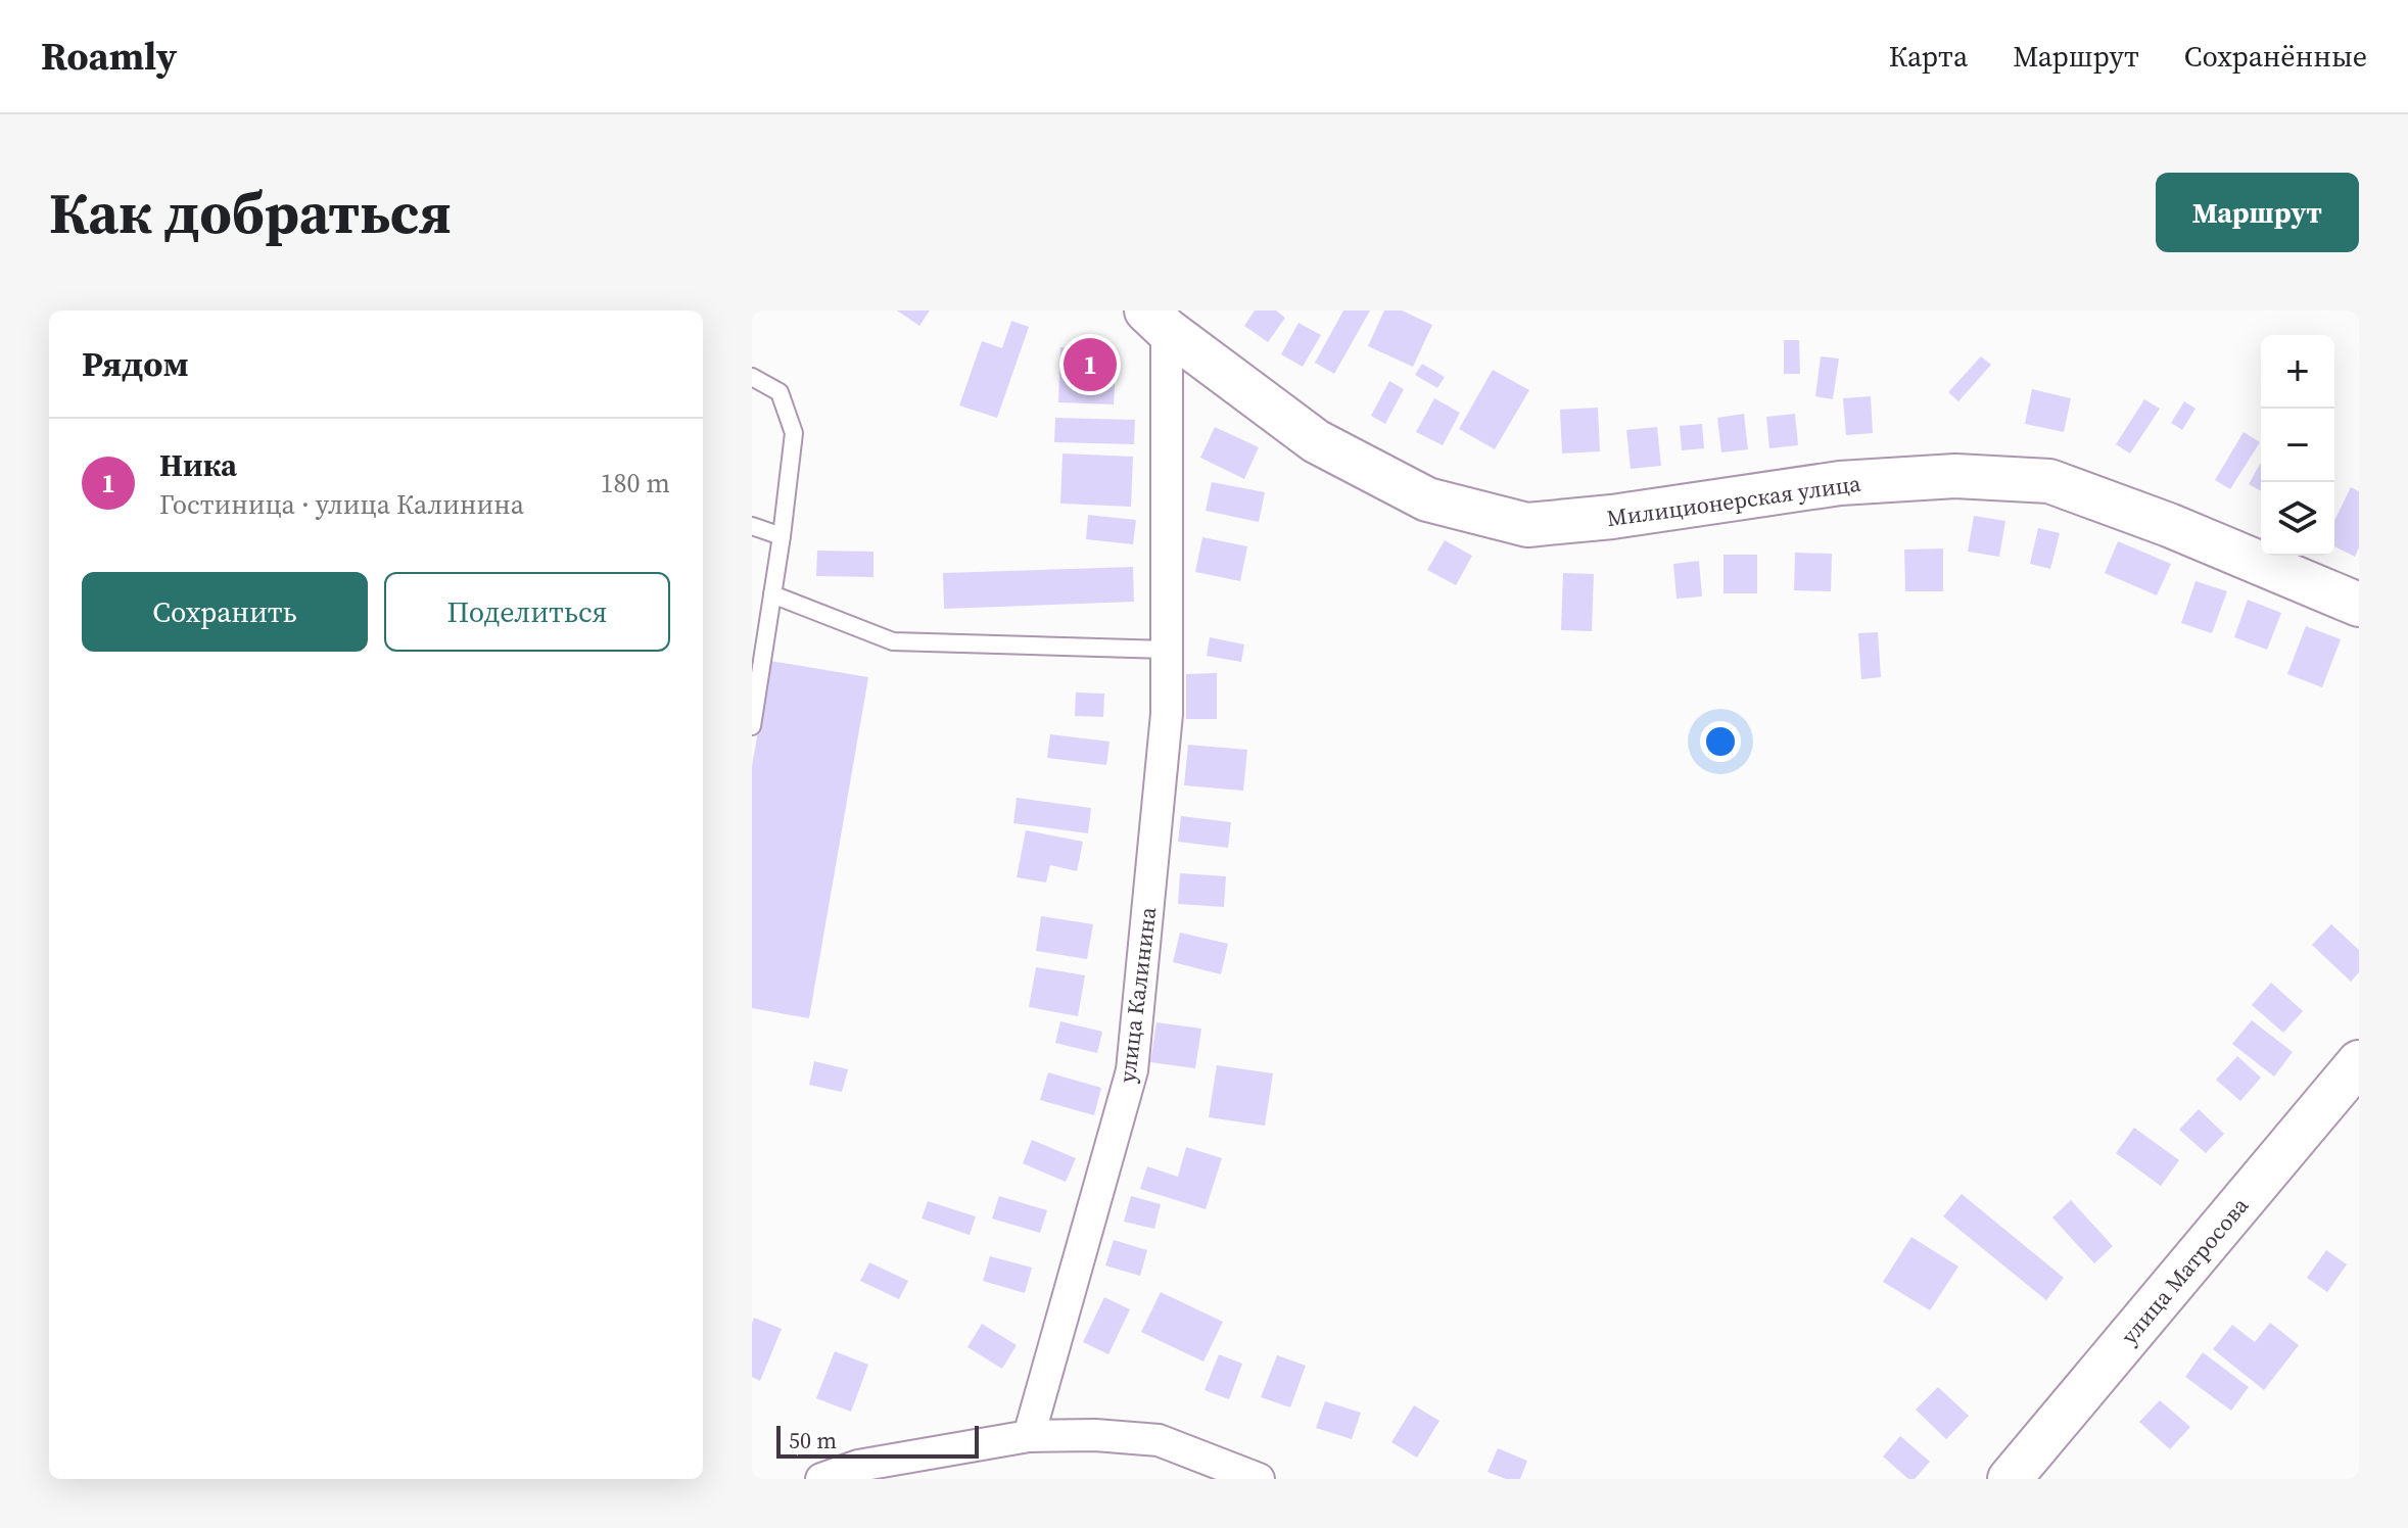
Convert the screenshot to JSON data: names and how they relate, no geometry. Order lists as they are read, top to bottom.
{
  "streets": {
    "street": ["Милиционерская улица", "улица Калинина", "улица Матросова"]
  },
  "crossings": [
    ["Милиционерская улица", "улица Калинина"]
  ],
  "scale_bar": "50 m",
  "page": {
    "header": "Roamly",
    "nav": ["Карта", "Маршрут", "Сохранённые"],
    "buttons": [
      "Маршрут",
      ["Сохранить", "Поделиться"]
    ],
    "title": "Как добраться",
    "heading": "Рядом",
    "pins": "1",
    "map_buttons": ["+", "−"],
    "list": [
      {
        "mark": "1",
        "name": "Ника",
        "note": "Гостиница · улица Калинина",
        "value": "180 m"
      }
    ],
    "scale": "50 m"
  }
}
